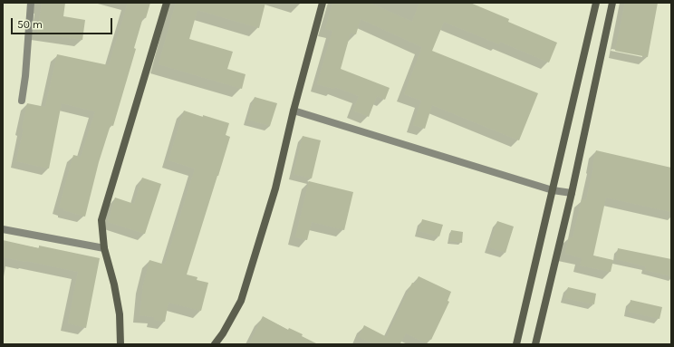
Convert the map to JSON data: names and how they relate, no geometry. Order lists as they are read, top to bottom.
{
  "scale_bar": "50 m"
}
